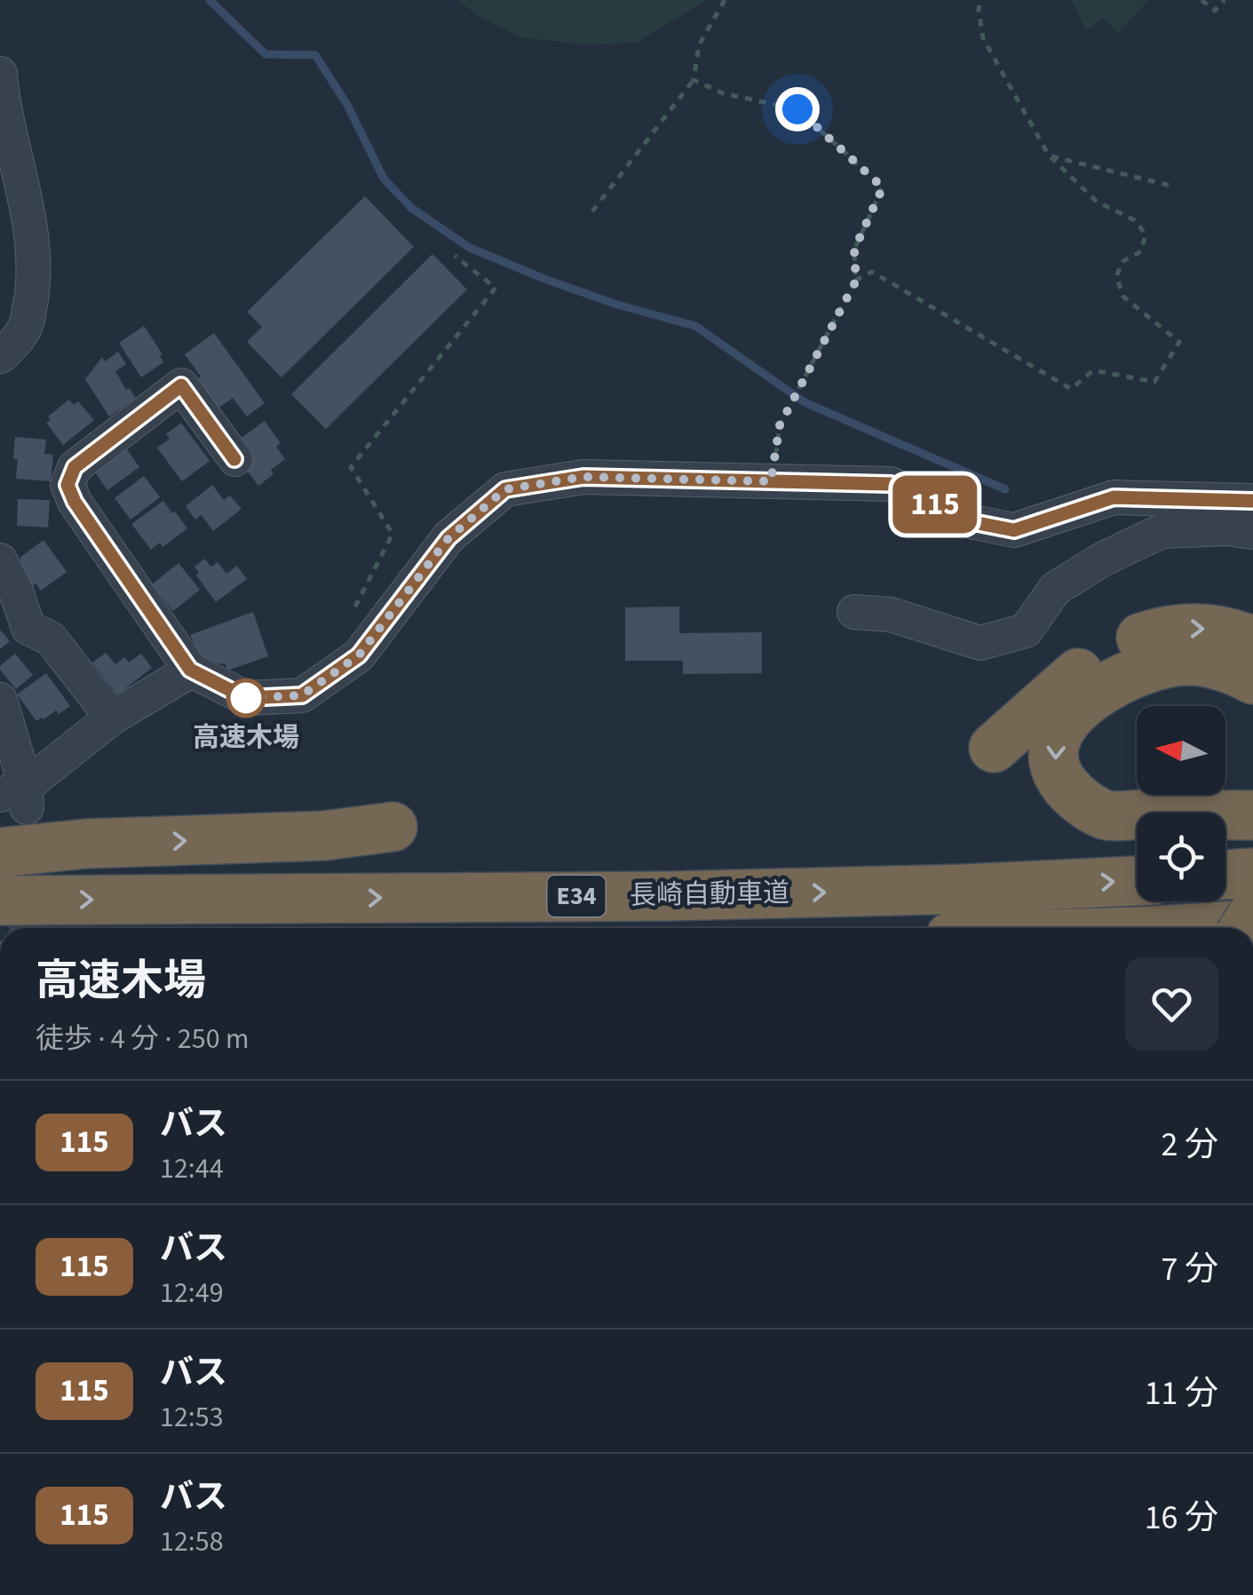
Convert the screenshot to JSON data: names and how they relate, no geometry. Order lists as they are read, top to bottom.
{
  "streets": {
    "highway": ["長崎自動車道", "E34"]
  },
  "places": ["高速木場"],
  "lines": ["bus line 115"],
  "north": "left",
  "page": {
    "on_map": "115",
    "heading": ["高速木場", "徒歩 · 4 分 · 250 m"],
    "list": [
      {
        "mark": "115",
        "name": "バス",
        "note": "12:44",
        "value": "2 分"
      },
      {
        "mark": "115",
        "name": "バス",
        "note": "12:49",
        "value": "7 分"
      },
      {
        "mark": "115",
        "name": "バス",
        "note": "12:53",
        "value": "11 分"
      },
      {
        "mark": "115",
        "name": "バス",
        "note": "12:58",
        "value": "16 分"
      }
    ]
  }
}
